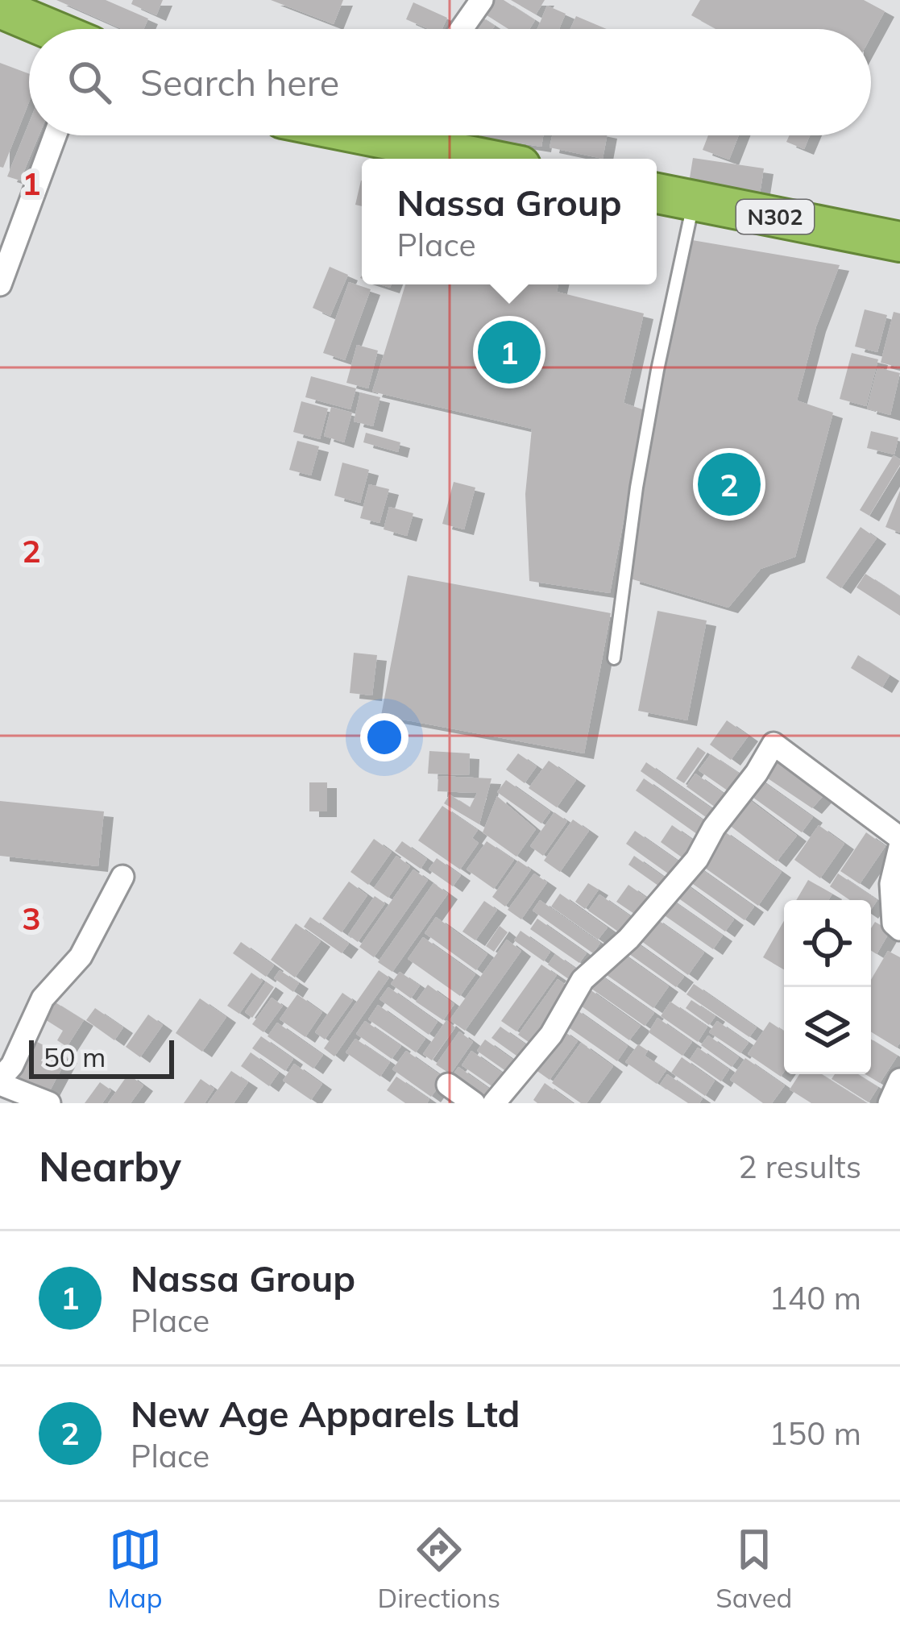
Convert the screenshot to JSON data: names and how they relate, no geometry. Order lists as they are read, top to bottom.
{
  "streets": {
    "highway": ["N302"]
  },
  "scale_bar": "50 m",
  "page": {
    "search": "Search here",
    "popup": ["Nassa Group", "Place"],
    "pins": ["1", "2"],
    "scale": "50 m",
    "heading": ["Nearby", "2 results"],
    "list": [
      {
        "mark": "1",
        "name": "Nassa Group",
        "note": "Place",
        "value": "140 m"
      },
      {
        "mark": "2",
        "name": "New Age Apparels Ltd",
        "note": "Place",
        "value": "150 m"
      }
    ],
    "nav": ["Map", "Directions", "Saved"]
  },
  "grid": {
    "rows": ["1", "2", "3"]
  }
}
